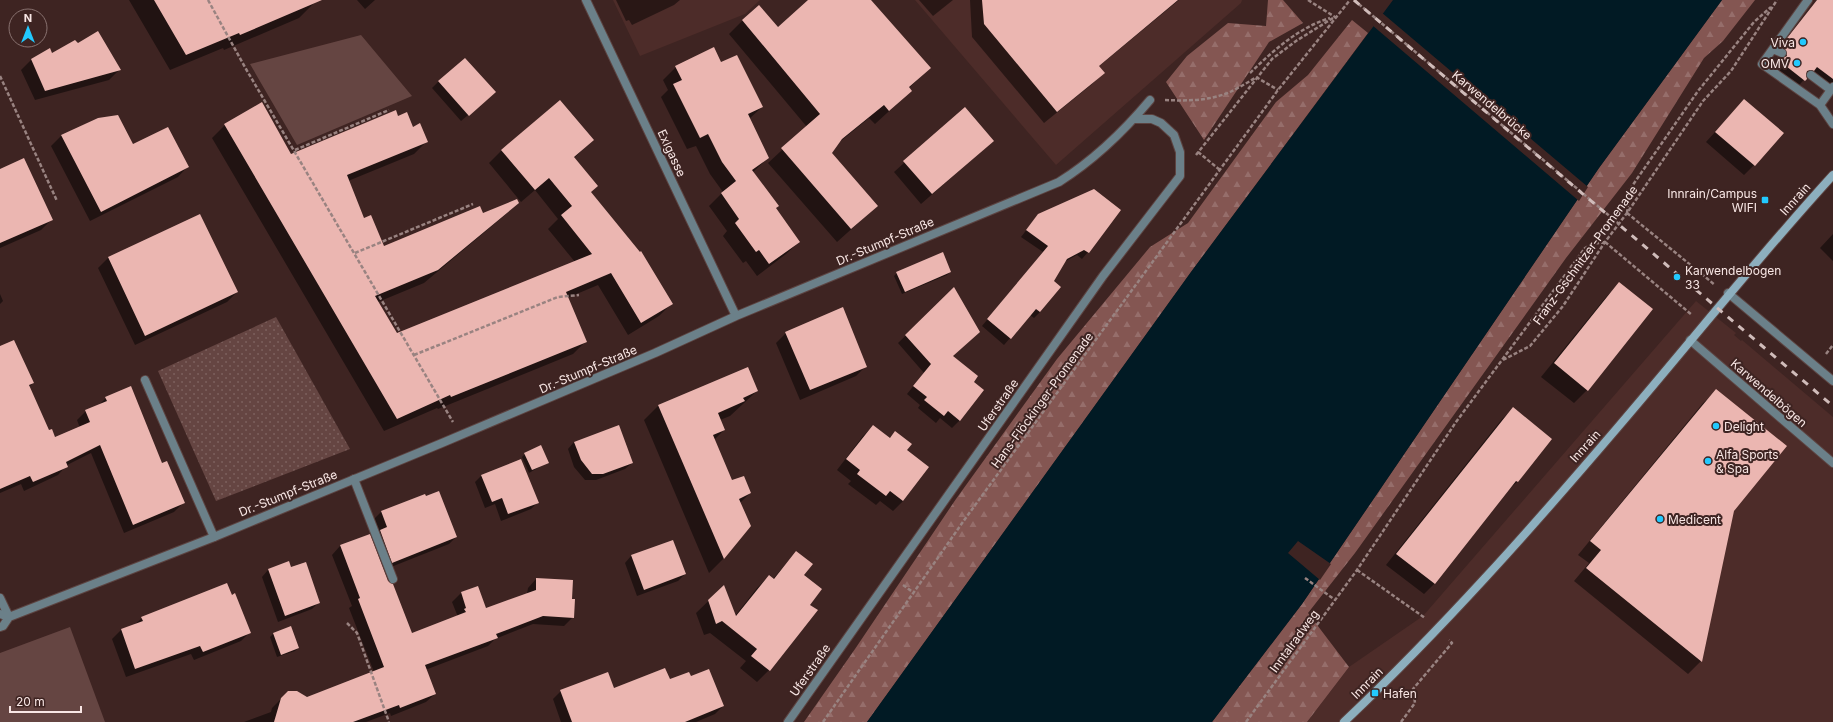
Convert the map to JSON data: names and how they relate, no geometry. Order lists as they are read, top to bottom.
{
  "streets": {
    "main road": ["Innrain"],
    "street": [
      "Exlgasse",
      "Dr.-Stumpf-Straße",
      "Karwendelbögen",
      "Uferstraße"
    ],
    "path": [
      "Karwendelbrücke",
      "Franz-Gschnitzer-Promenade",
      "Hans-Flöckinger-Promenade",
      "Inntalradweg"
    ]
  },
  "crossings": [
    ["Karwendelbrücke", "Franz-Gschnitzer-Promenade"],
    ["Exlgasse", "Dr.-Stumpf-Straße"],
    ["Innrain", "Karwendelbögen"],
    ["Franz-Gschnitzer-Promenade", "Inntalradweg"]
  ],
  "places": {
    "other": [
      "Viva",
      "OMV",
      "Karwendelbogen 33",
      "Delight",
      "Alfa Sports & Spa",
      "Medicent"
    ],
    "transit": ["Innrain/Campus WIFI", "Hafen"]
  },
  "scale_bar": "20 m",
  "north": "top"
}
